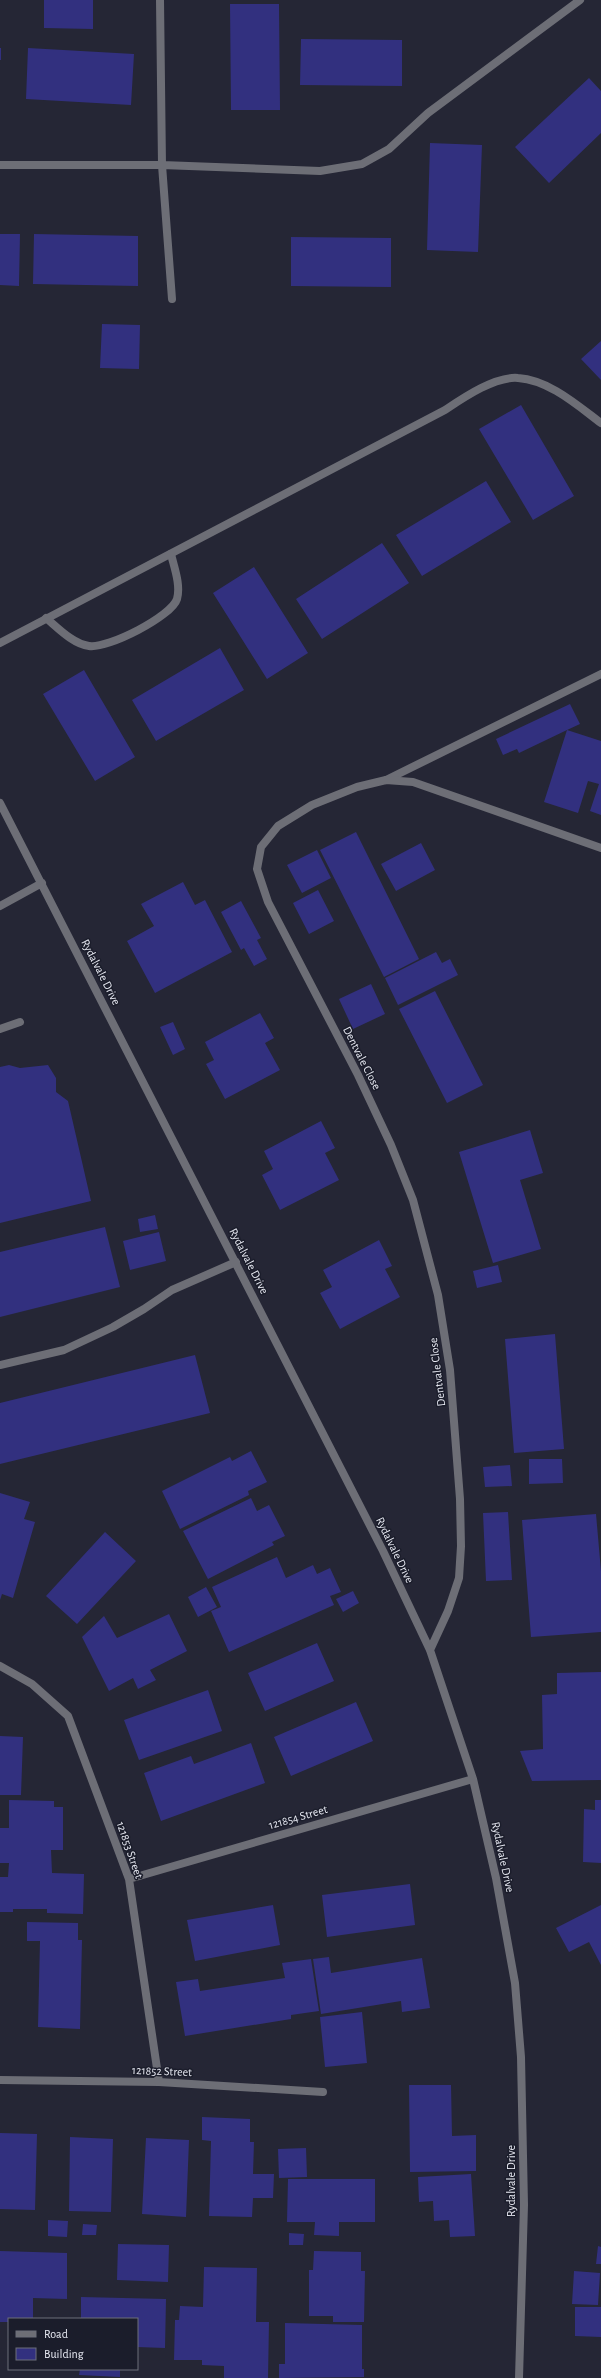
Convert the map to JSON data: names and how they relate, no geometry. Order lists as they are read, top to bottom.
{
  "streets": {
    "street": [
      "Rydalvale Drive",
      "Dentvale Close",
      "121854 Street",
      "121853 Street",
      "121852 Street"
    ]
  },
  "crossings": [
    ["Rydalvale Drive", "Dentvale Close"],
    ["Rydalvale Drive", "121854 Street"],
    ["121854 Street", "121853 Street"],
    ["121853 Street", "121852 Street"]
  ],
  "legend": ["Road", "Building"]
}
